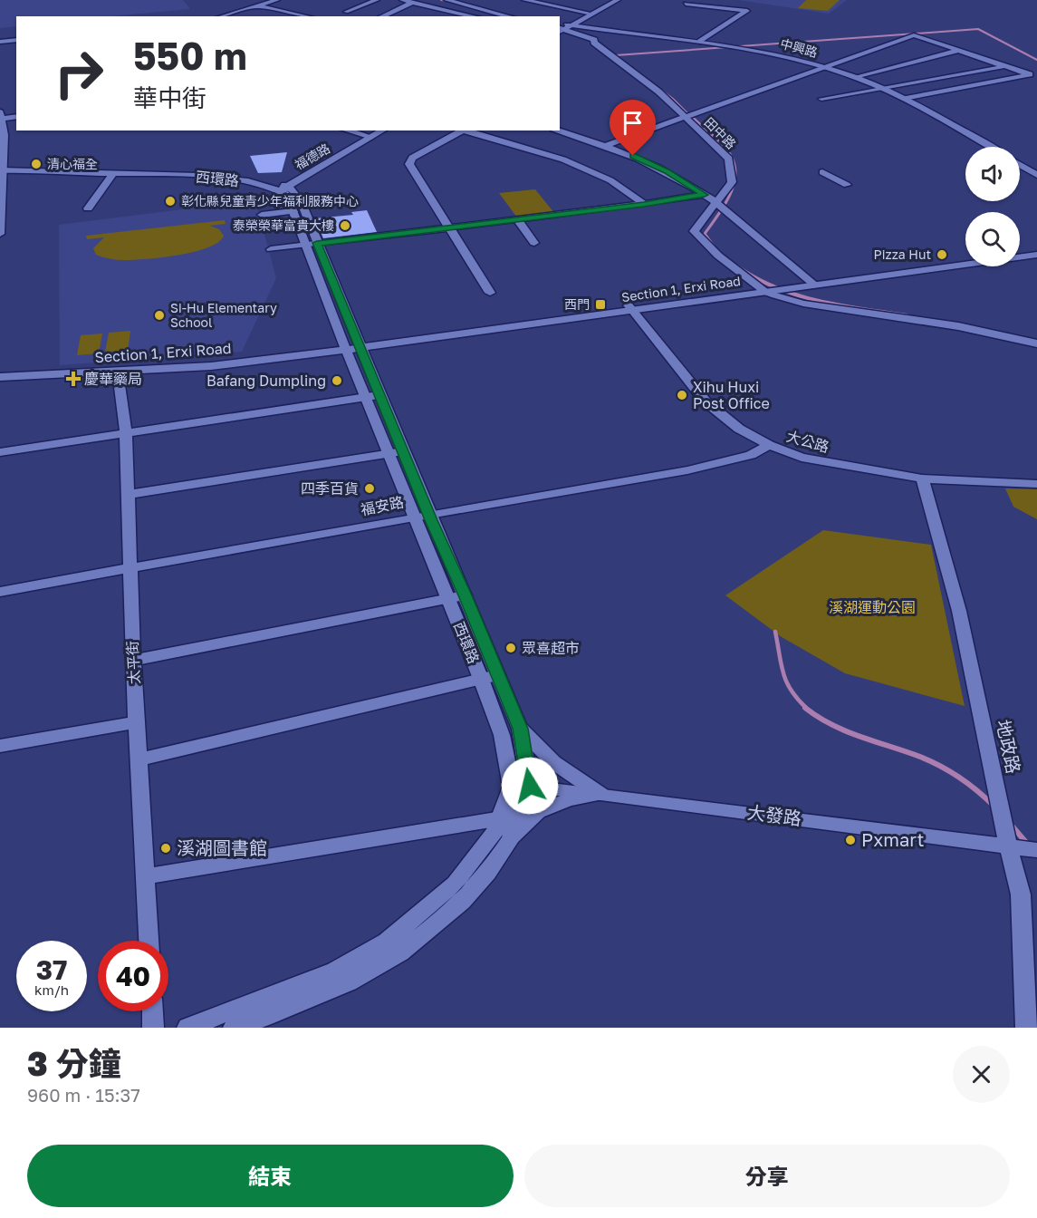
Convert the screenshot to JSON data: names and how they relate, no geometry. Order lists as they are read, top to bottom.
{
  "streets": {
    "street": [
      "中興路",
      "田中路",
      "福德路",
      "西環路",
      "Section 1, Erxi Road",
      "大公路",
      "福安路",
      "太平街",
      "地政路",
      "大發路"
    ]
  },
  "crossings": [
    ["中興路", "田中路"],
    ["田中路", "Section 1, Erxi Road"],
    ["福德路", "西環路"],
    ["西環路", "Section 1, Erxi Road"],
    ["西環路", "福安路"],
    ["西環路", "大發路"],
    ["Section 1, Erxi Road", "大公路"],
    ["Section 1, Erxi Road", "太平街"],
    ["大公路", "福安路"],
    ["大公路", "地政路"],
    ["福安路", "太平街"],
    ["地政路", "大發路"]
  ],
  "parks": ["溪湖運動公園"],
  "places": {
    "other": [
      "清心福全",
      "彰化縣兒童青少年福利服務中心",
      "泰榮榮華富貴大樓",
      "Pizza Hut",
      "Si-Hu Elementary School",
      "Bafang Dumpling",
      "Xihu Huxi Post Office",
      "四季百貨",
      "眾喜超市",
      "Pxmart",
      "溪湖圖書館"
    ],
    "transit": ["西門"],
    "health": ["慶華藥局"]
  },
  "page": {
    "turn": ["550 m", "華中街"],
    "speed": "37 km/h",
    "limit": "40",
    "heading": ["3 分鐘", "960 m · 15:37"],
    "buttons": ["結束", "分享"]
  }
}
